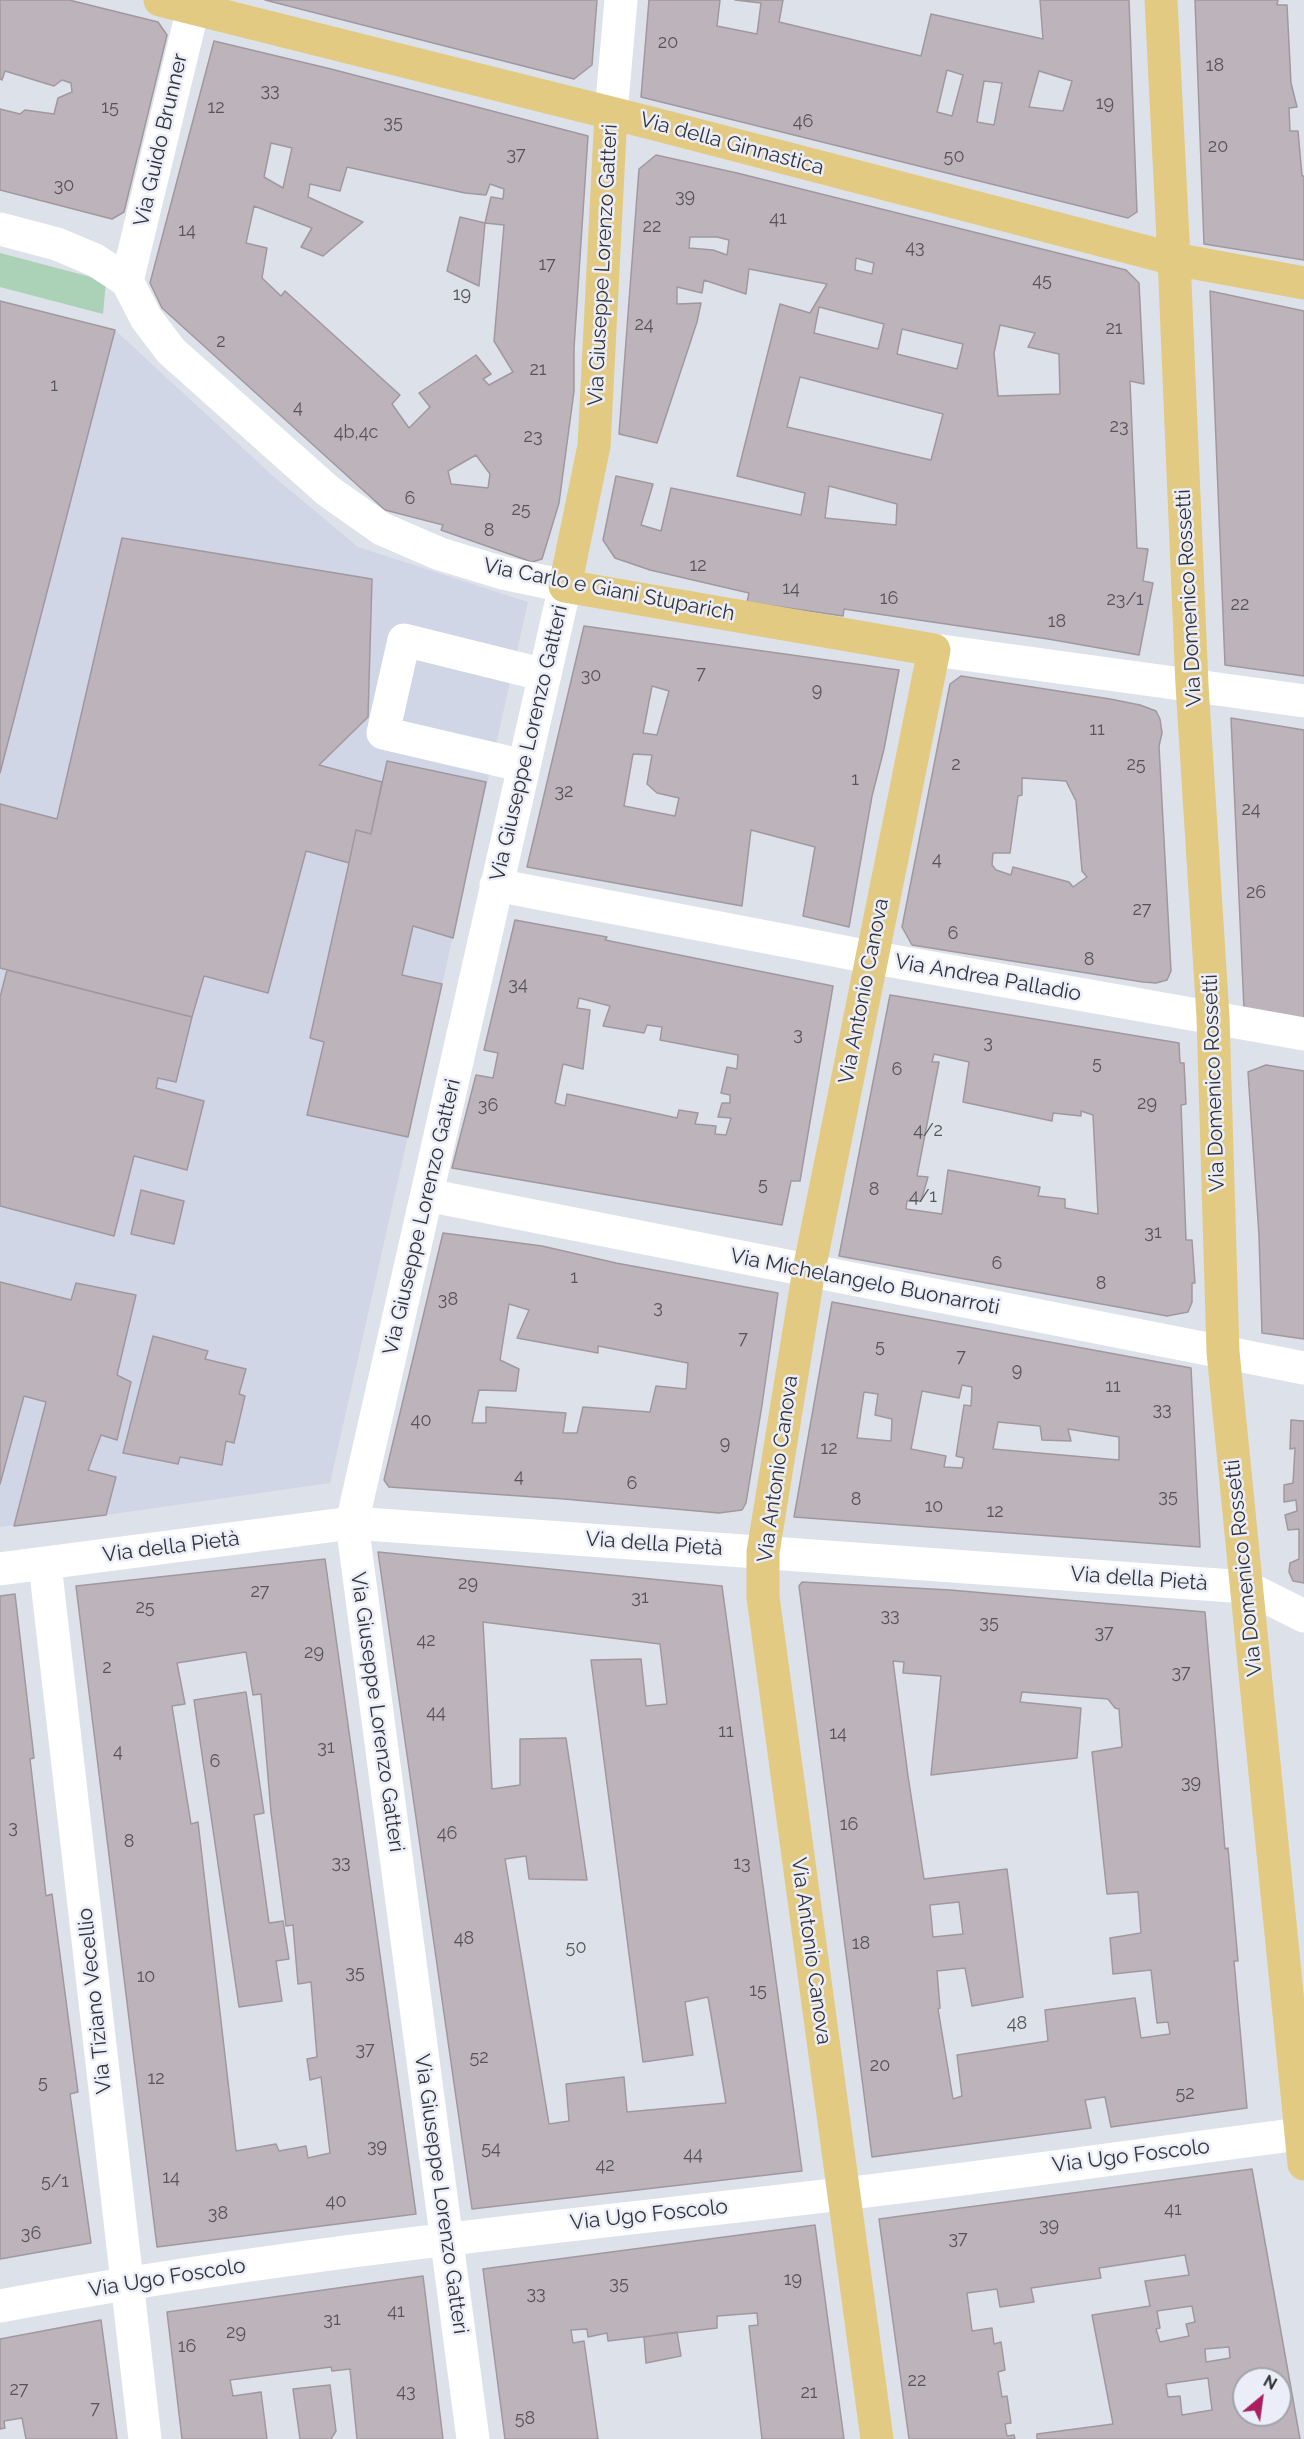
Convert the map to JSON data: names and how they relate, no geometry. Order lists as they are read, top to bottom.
{
  "streets": {
    "main road": [
      "Via della Ginnastica",
      "Via Giuseppe Lorenzo Gatteri",
      "Via Carlo e Giani Stuparich",
      "Via Domenico Rossetti",
      "Via Antonio Canova"
    ],
    "street": [
      "Via Guido Brunner",
      "Via Andrea Palladio",
      "Via Michelangelo Buonarroti",
      "Via della Pietà",
      "Via Tiziano Vecellio",
      "Via Ugo Foscolo"
    ]
  },
  "crossings": [
    ["Via Guido Brunner", "Via della Ginnastica"],
    ["Via Guido Brunner", "Via Carlo e Giani Stuparich"],
    ["Via della Ginnastica", "Via Giuseppe Lorenzo Gatteri"],
    ["Via della Ginnastica", "Via Domenico Rossetti"],
    ["Via Giuseppe Lorenzo Gatteri", "Via Carlo e Giani Stuparich"],
    ["Via Giuseppe Lorenzo Gatteri", "Via Andrea Palladio"],
    ["Via Giuseppe Lorenzo Gatteri", "Via Michelangelo Buonarroti"],
    ["Via Giuseppe Lorenzo Gatteri", "Via della Pietà"],
    ["Via Giuseppe Lorenzo Gatteri", "Via Ugo Foscolo"],
    ["Via Carlo e Giani Stuparich", "Via Domenico Rossetti"],
    ["Via Carlo e Giani Stuparich", "Via Antonio Canova"],
    ["Via Domenico Rossetti", "Via Andrea Palladio"],
    ["Via Domenico Rossetti", "Via Michelangelo Buonarroti"],
    ["Via Domenico Rossetti", "Via della Pietà"],
    ["Via Domenico Rossetti", "Via Ugo Foscolo"],
    ["Via Andrea Palladio", "Via Antonio Canova"],
    ["Via Antonio Canova", "Via Michelangelo Buonarroti"],
    ["Via Antonio Canova", "Via della Pietà"],
    ["Via Antonio Canova", "Via Ugo Foscolo"],
    ["Via della Pietà", "Via Tiziano Vecellio"],
    ["Via Tiziano Vecellio", "Via Ugo Foscolo"]
  ],
  "house_numbers": [
    "20",
    "18",
    "33",
    "19",
    "15",
    "12",
    "46",
    "35",
    "20",
    "37",
    "50",
    "30",
    "39",
    "41",
    "22",
    "14",
    "43",
    "17",
    "45",
    "19",
    "24",
    "21",
    "2",
    "21",
    "1",
    "4",
    "23",
    "4b,4c",
    "23",
    "6",
    "25",
    "8",
    "12",
    "14",
    "16",
    "23/1",
    "22",
    "18",
    "7",
    "30",
    "9",
    "11",
    "2",
    "25",
    "1",
    "32",
    "24",
    "4",
    "26",
    "27",
    "6",
    "8",
    "34",
    "3",
    "3",
    "5",
    "6",
    "29",
    "36",
    "4/2",
    "5",
    "8",
    "4/1",
    "31",
    "6",
    "1",
    "8",
    "38",
    "3",
    "7",
    "5",
    "7",
    "9",
    "11",
    "33",
    "40",
    "9",
    "12",
    "4",
    "6",
    "35",
    "8",
    "10",
    "12",
    "29",
    "27",
    "31",
    "25",
    "33",
    "35",
    "37",
    "42",
    "29",
    "2",
    "37",
    "44",
    "11",
    "14",
    "31",
    "4",
    "6",
    "39",
    "16",
    "3",
    "46",
    "8",
    "33",
    "13",
    "48",
    "18",
    "50",
    "35",
    "10",
    "15",
    "48",
    "37",
    "52",
    "20",
    "12",
    "5",
    "52",
    "39",
    "54",
    "44",
    "42",
    "14",
    "5/1",
    "40",
    "41",
    "38",
    "39",
    "36",
    "37",
    "19",
    "35",
    "33",
    "41",
    "31",
    "29",
    "16",
    "22",
    "27",
    "43",
    "21",
    "7",
    "58"
  ],
  "north": "top right"
}
